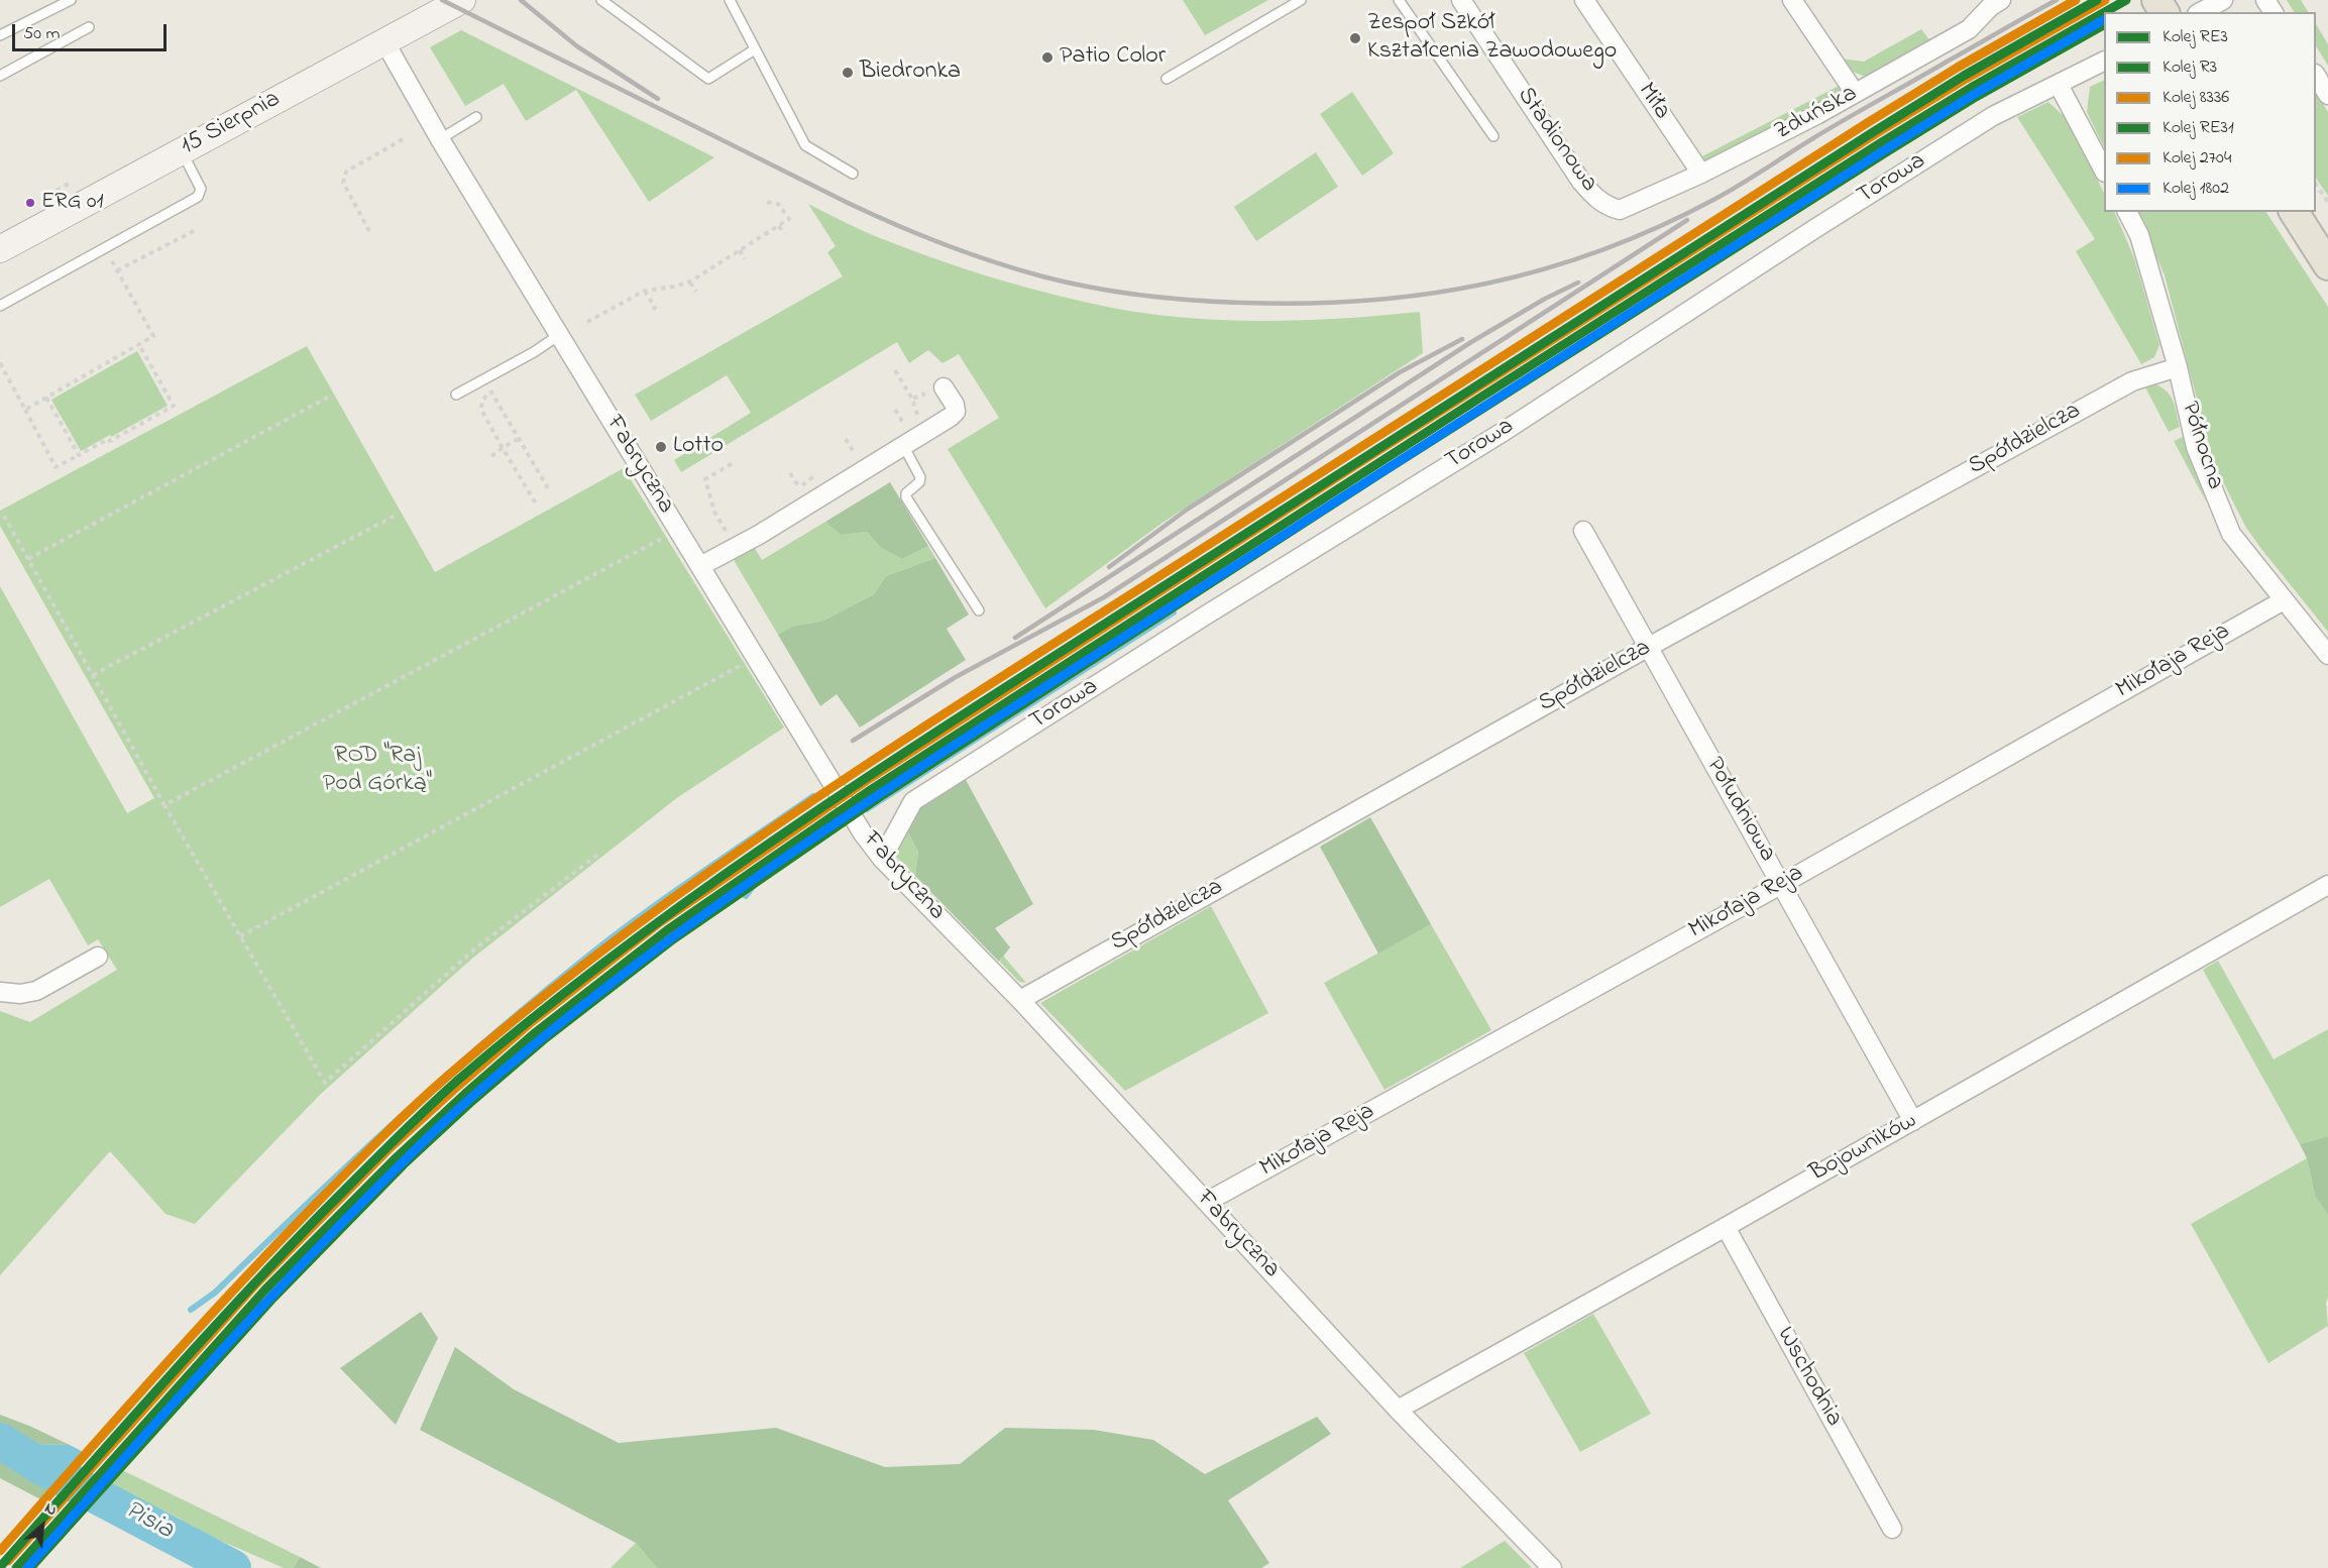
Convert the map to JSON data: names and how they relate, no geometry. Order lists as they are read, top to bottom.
{
  "streets": {
    "main road": ["15 Sierpnia"],
    "street": [
      "Miła",
      "Zduńska",
      "Stadionowa",
      "Torowa",
      "Spółdzielcza",
      "Północna",
      "Fabryczna",
      "Mikołaja Reja",
      "Południowa",
      "Bojowników",
      "Wschodnia"
    ]
  },
  "crossings": [
    ["Miła", "Zduńska"],
    ["Zduńska", "Stadionowa"],
    ["15 Sierpnia", "Fabryczna"],
    ["Torowa", "Fabryczna"],
    ["Spółdzielcza", "Północna"],
    ["Spółdzielcza", "Fabryczna"],
    ["Spółdzielcza", "Południowa"],
    ["Północna", "Mikołaja Reja"],
    ["Fabryczna", "Mikołaja Reja"],
    ["Fabryczna", "Bojowników"],
    ["Mikołaja Reja", "Południowa"],
    ["Południowa", "Bojowników"],
    ["Bojowników", "Wschodnia"]
  ],
  "water": ["Pisia"],
  "parks": ["ROD \"Raj Pod Górką\""],
  "places": [
    "Zespoł Szkół Kształcenia Zawodowego",
    "Patio Color",
    "Biedronka",
    "ERG 01",
    "Lotto"
  ],
  "lines": [
    "rail line RE3",
    "rail line 8336",
    "rail line RE31",
    "rail line 2704",
    "rail line 1802",
    "rail line R3"
  ],
  "legend": [
    "Kolej RE3",
    "Kolej R3",
    "Kolej 8336",
    "Kolej RE31",
    "Kolej 2704",
    "Kolej 1802"
  ],
  "scale_bar": "50 m",
  "north": "top right"
}
